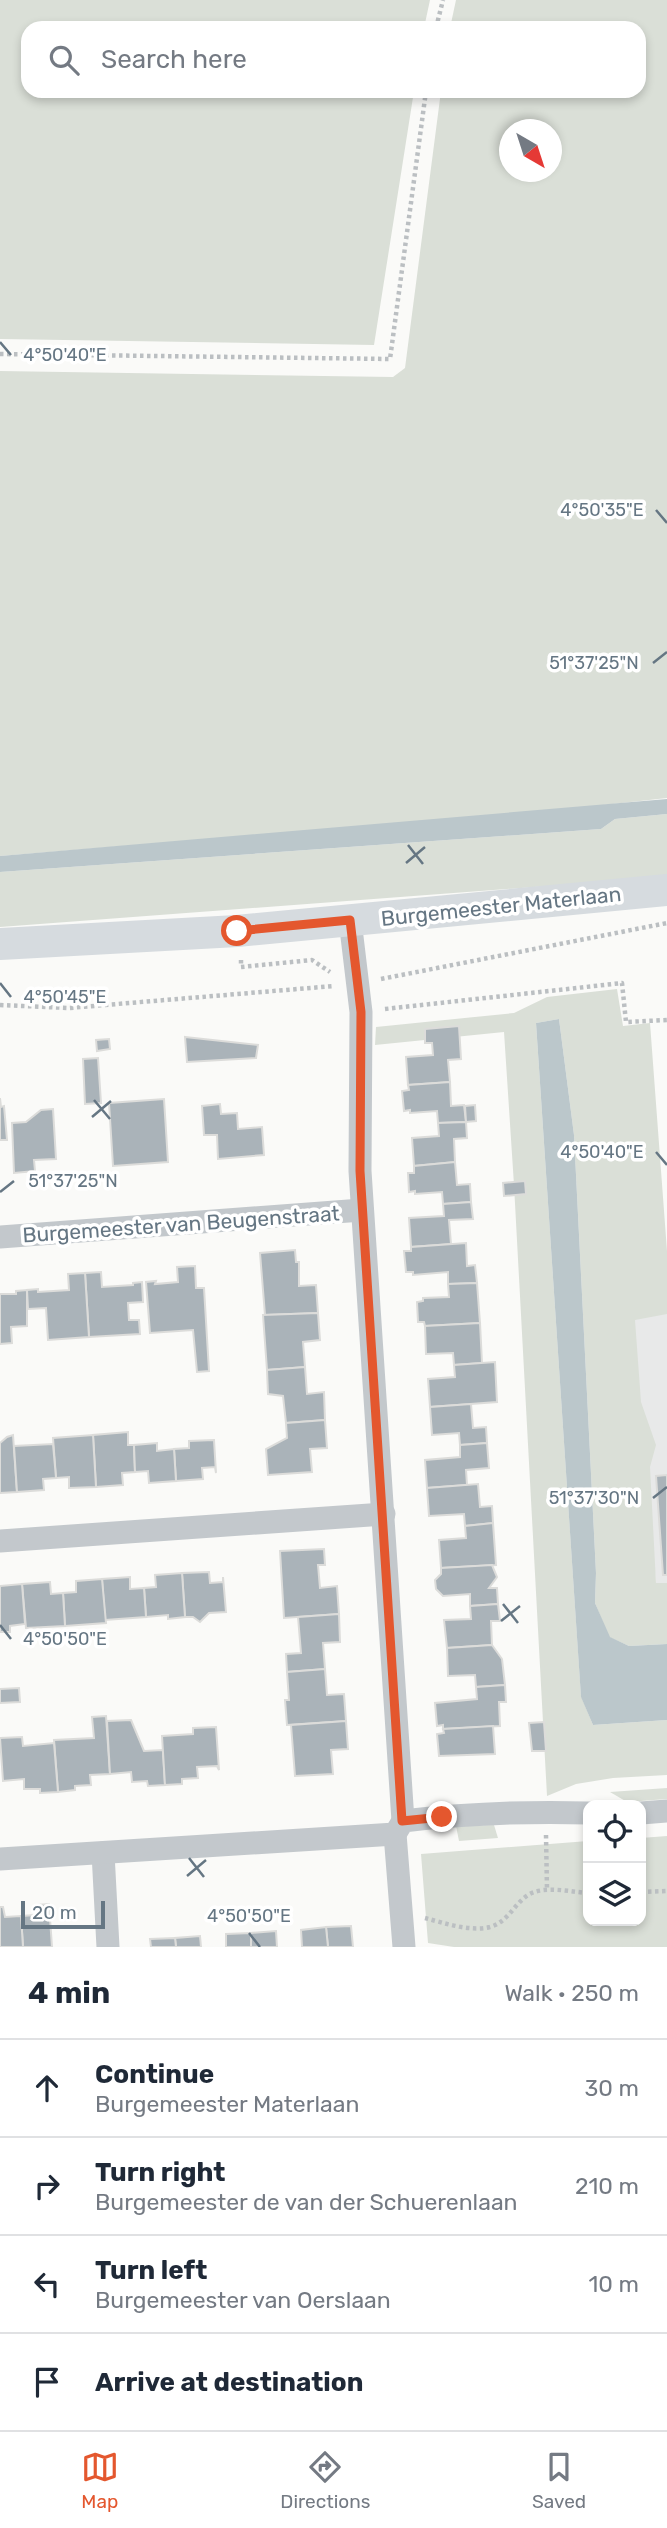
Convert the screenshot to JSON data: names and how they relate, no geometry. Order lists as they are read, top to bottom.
{
  "streets": {
    "main road": ["Burgemeester Materlaan"],
    "street": ["Burgemeester van Beugenstraat"]
  },
  "scale_bar": "20 m",
  "north": "bottom right",
  "page": {
    "search": "Search here",
    "scale": "20 m",
    "heading": ["4 min", "Walk · 250 m"],
    "list": [
      ["Continue", "Burgemeester Materlaan", "30 m"],
      ["Turn right", "Burgemeester de van der Schuerenlaan", "210 m"],
      ["Turn left", "Burgemeester van Oerslaan", "10 m"],
      "Arrive at destination"
    ],
    "nav": ["Map", "Directions", "Saved"]
  },
  "coordinates": [
    "4°50'40\"E",
    "4°50'35\"E",
    "51°37'25\"N",
    "4°50'45\"E",
    "51°37'30\"N",
    "4°50'50\"E"
  ]
}
